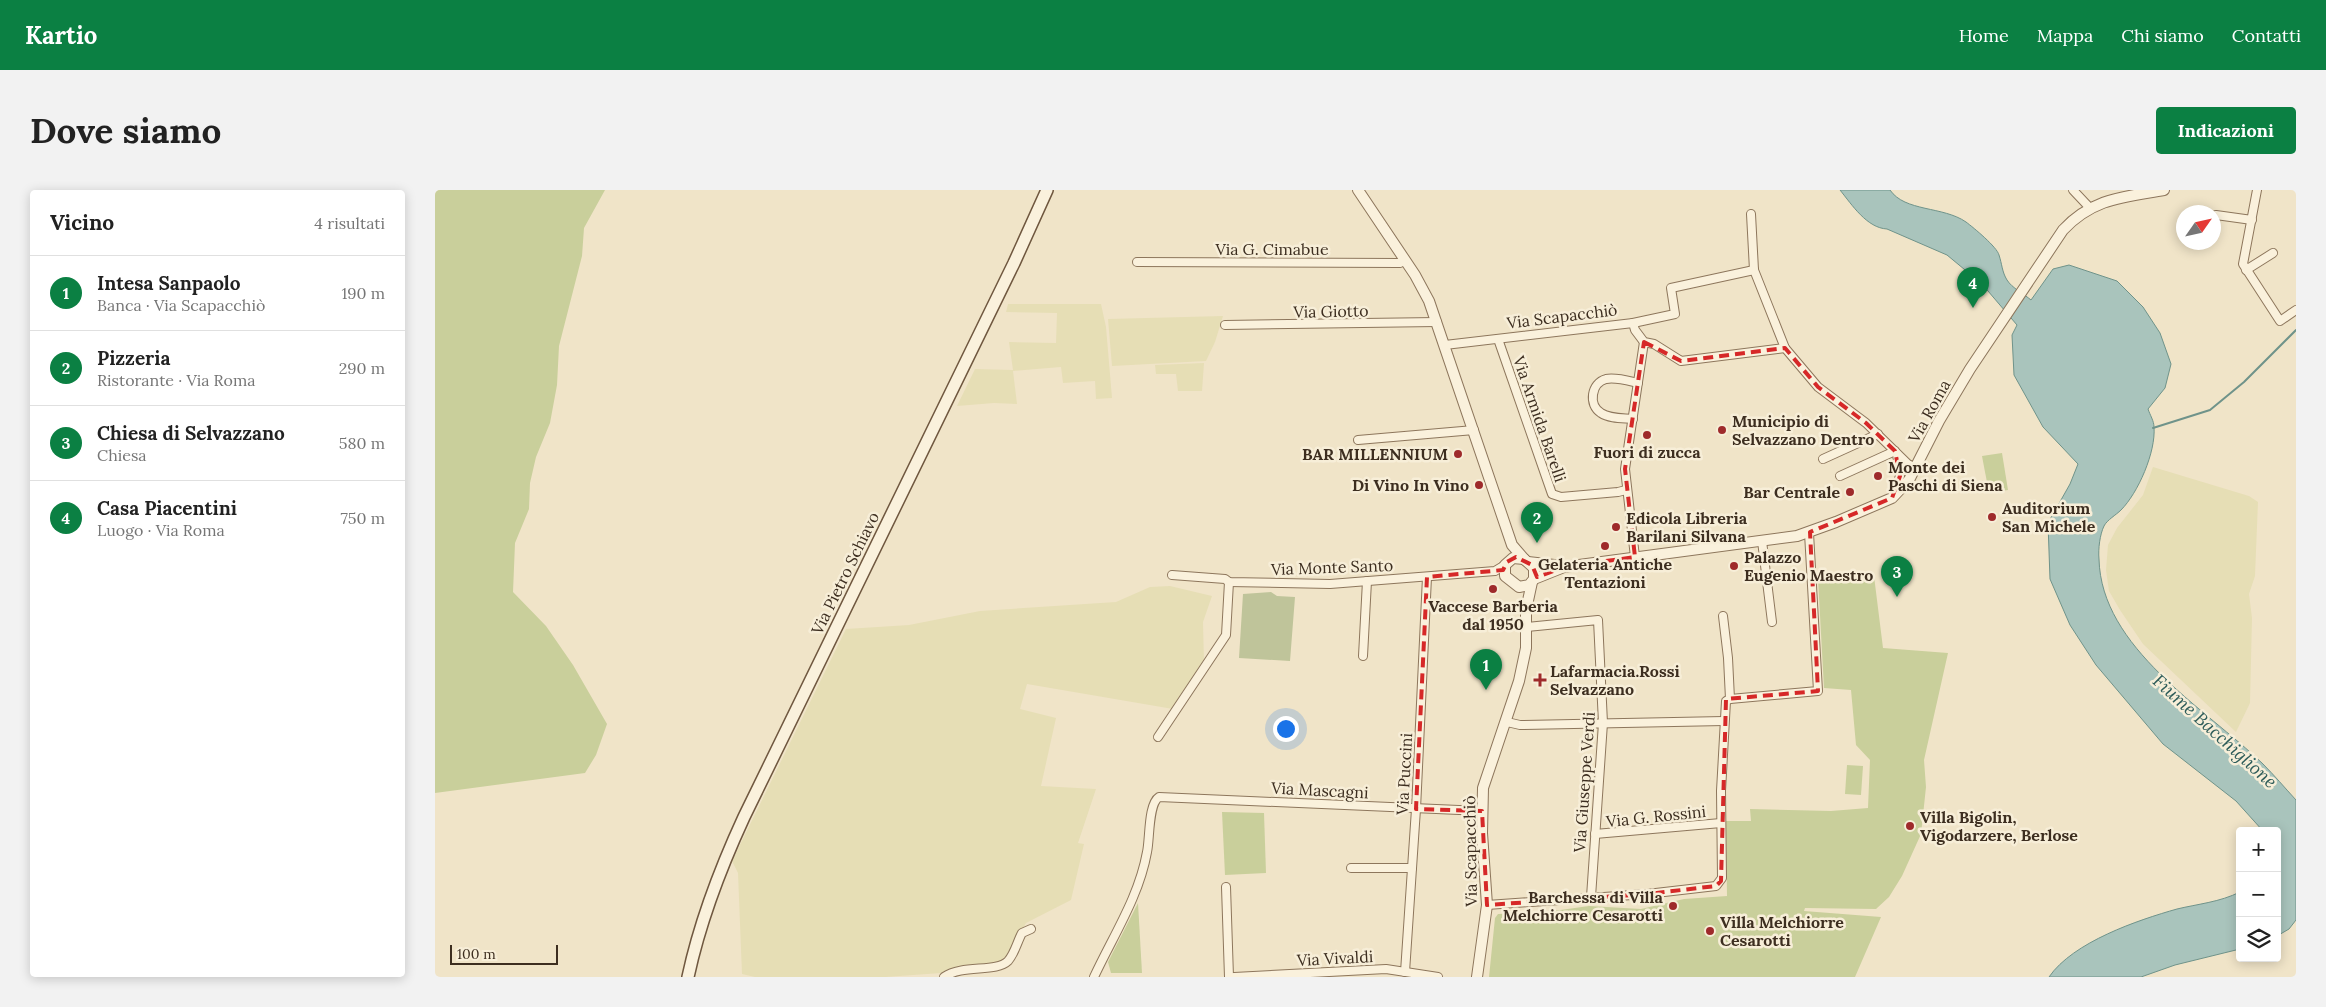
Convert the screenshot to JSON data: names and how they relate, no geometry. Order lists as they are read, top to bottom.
{
  "streets": {
    "main road": ["Via Pietro Schiavo"],
    "street": [
      "Via G. Cimabue",
      "Via Giotto",
      "Via Scapacchiò",
      "Via Roma",
      "Via Armida Barelli",
      "Via Monte Santo",
      "Via Puccini",
      "Via Giuseppe Verdi",
      "Via Mascagni",
      "Via G. Rossini",
      "Via Vivaldi"
    ]
  },
  "crossings": [
    ["Via Scapacchiò", "Via Roma"],
    ["Via Scapacchiò", "Via Armida Barelli"],
    ["Via Scapacchiò", "Via Monte Santo"],
    ["Via Scapacchiò", "Via Giuseppe Verdi"],
    ["Via Scapacchiò", "Via Mascagni"],
    ["Via Roma", "Via Monte Santo"],
    ["Via Monte Santo", "Via Puccini"],
    ["Via Puccini", "Via Mascagni"],
    ["Via Puccini", "Via Vivaldi"],
    ["Via Giuseppe Verdi", "Via G. Rossini"]
  ],
  "water": ["Fiume Bacchiglione"],
  "places": {
    "other": [
      "Municipio di Selvazzano Dentro",
      "Fuori di zucca",
      "BAR MILLENNIUM",
      "Monte dei Paschi di Siena",
      "Di Vino In Vino",
      "Bar Centrale",
      "Auditorium San Michele",
      "Edicola Libreria Barilani Silvana",
      "Gelateria Antiche Tentazioni",
      "Palazzo Eugenio Maestro",
      "Vaccese Barberia dal 1950",
      "Villa Bigolin, Vigodarzere, Berlose",
      "Barchessa di Villa Melchiorre Cesarotti",
      "Villa Melchiorre Cesarotti"
    ],
    "health": ["Lafarmacia.Rossi Selvazzano"]
  },
  "scale_bar": "100 m",
  "north": "top right",
  "page": {
    "header": "Kartio",
    "nav": [
      "Home",
      "Mappa",
      "Chi siamo",
      "Contatti"
    ],
    "buttons": "Indicazioni",
    "title": "Dove siamo",
    "heading": ["Vicino", "4 risultati"],
    "list": [
      {
        "mark": "1",
        "name": "Intesa Sanpaolo",
        "note": "Banca · Via Scapacchiò",
        "value": "190 m"
      },
      {
        "mark": "2",
        "name": "Pizzeria",
        "note": "Ristorante · Via Roma",
        "value": "290 m"
      },
      {
        "mark": "3",
        "name": "Chiesa di Selvazzano",
        "note": "Chiesa",
        "value": "580 m"
      },
      {
        "mark": "4",
        "name": "Casa Piacentini",
        "note": "Luogo · Via Roma",
        "value": "750 m"
      }
    ],
    "pins": [
      "4",
      "2",
      "3",
      "1"
    ],
    "map_buttons": ["+", "−"],
    "scale": "100 m"
  }
}
